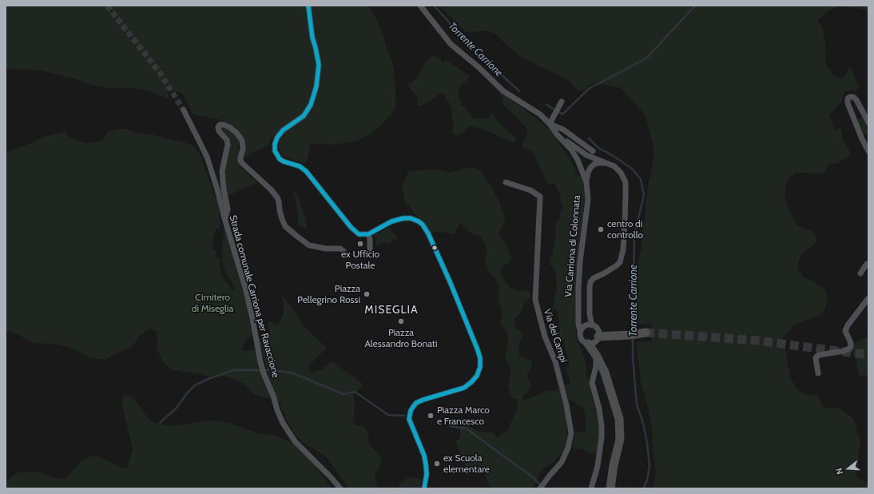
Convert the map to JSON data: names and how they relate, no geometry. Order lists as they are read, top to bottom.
{
  "streets": {
    "main road": ["Via Carriona di Colonnata"],
    "street": ["Strada comunale Carriona per Ravaccione", "Via dei Campi"]
  },
  "districts": ["MISEGLIA"],
  "water": ["Torrente Carrione"],
  "parks": ["Cimitero di Miseglia"],
  "places": [
    "centro di controllo",
    "ex Ufficio Postale",
    "Piazza Pellegrino Rossi",
    "Piazza Alessandro Bonati",
    "Piazza Marco e Francesco",
    "ex Scuola elementare"
  ],
  "north": "left"
}
